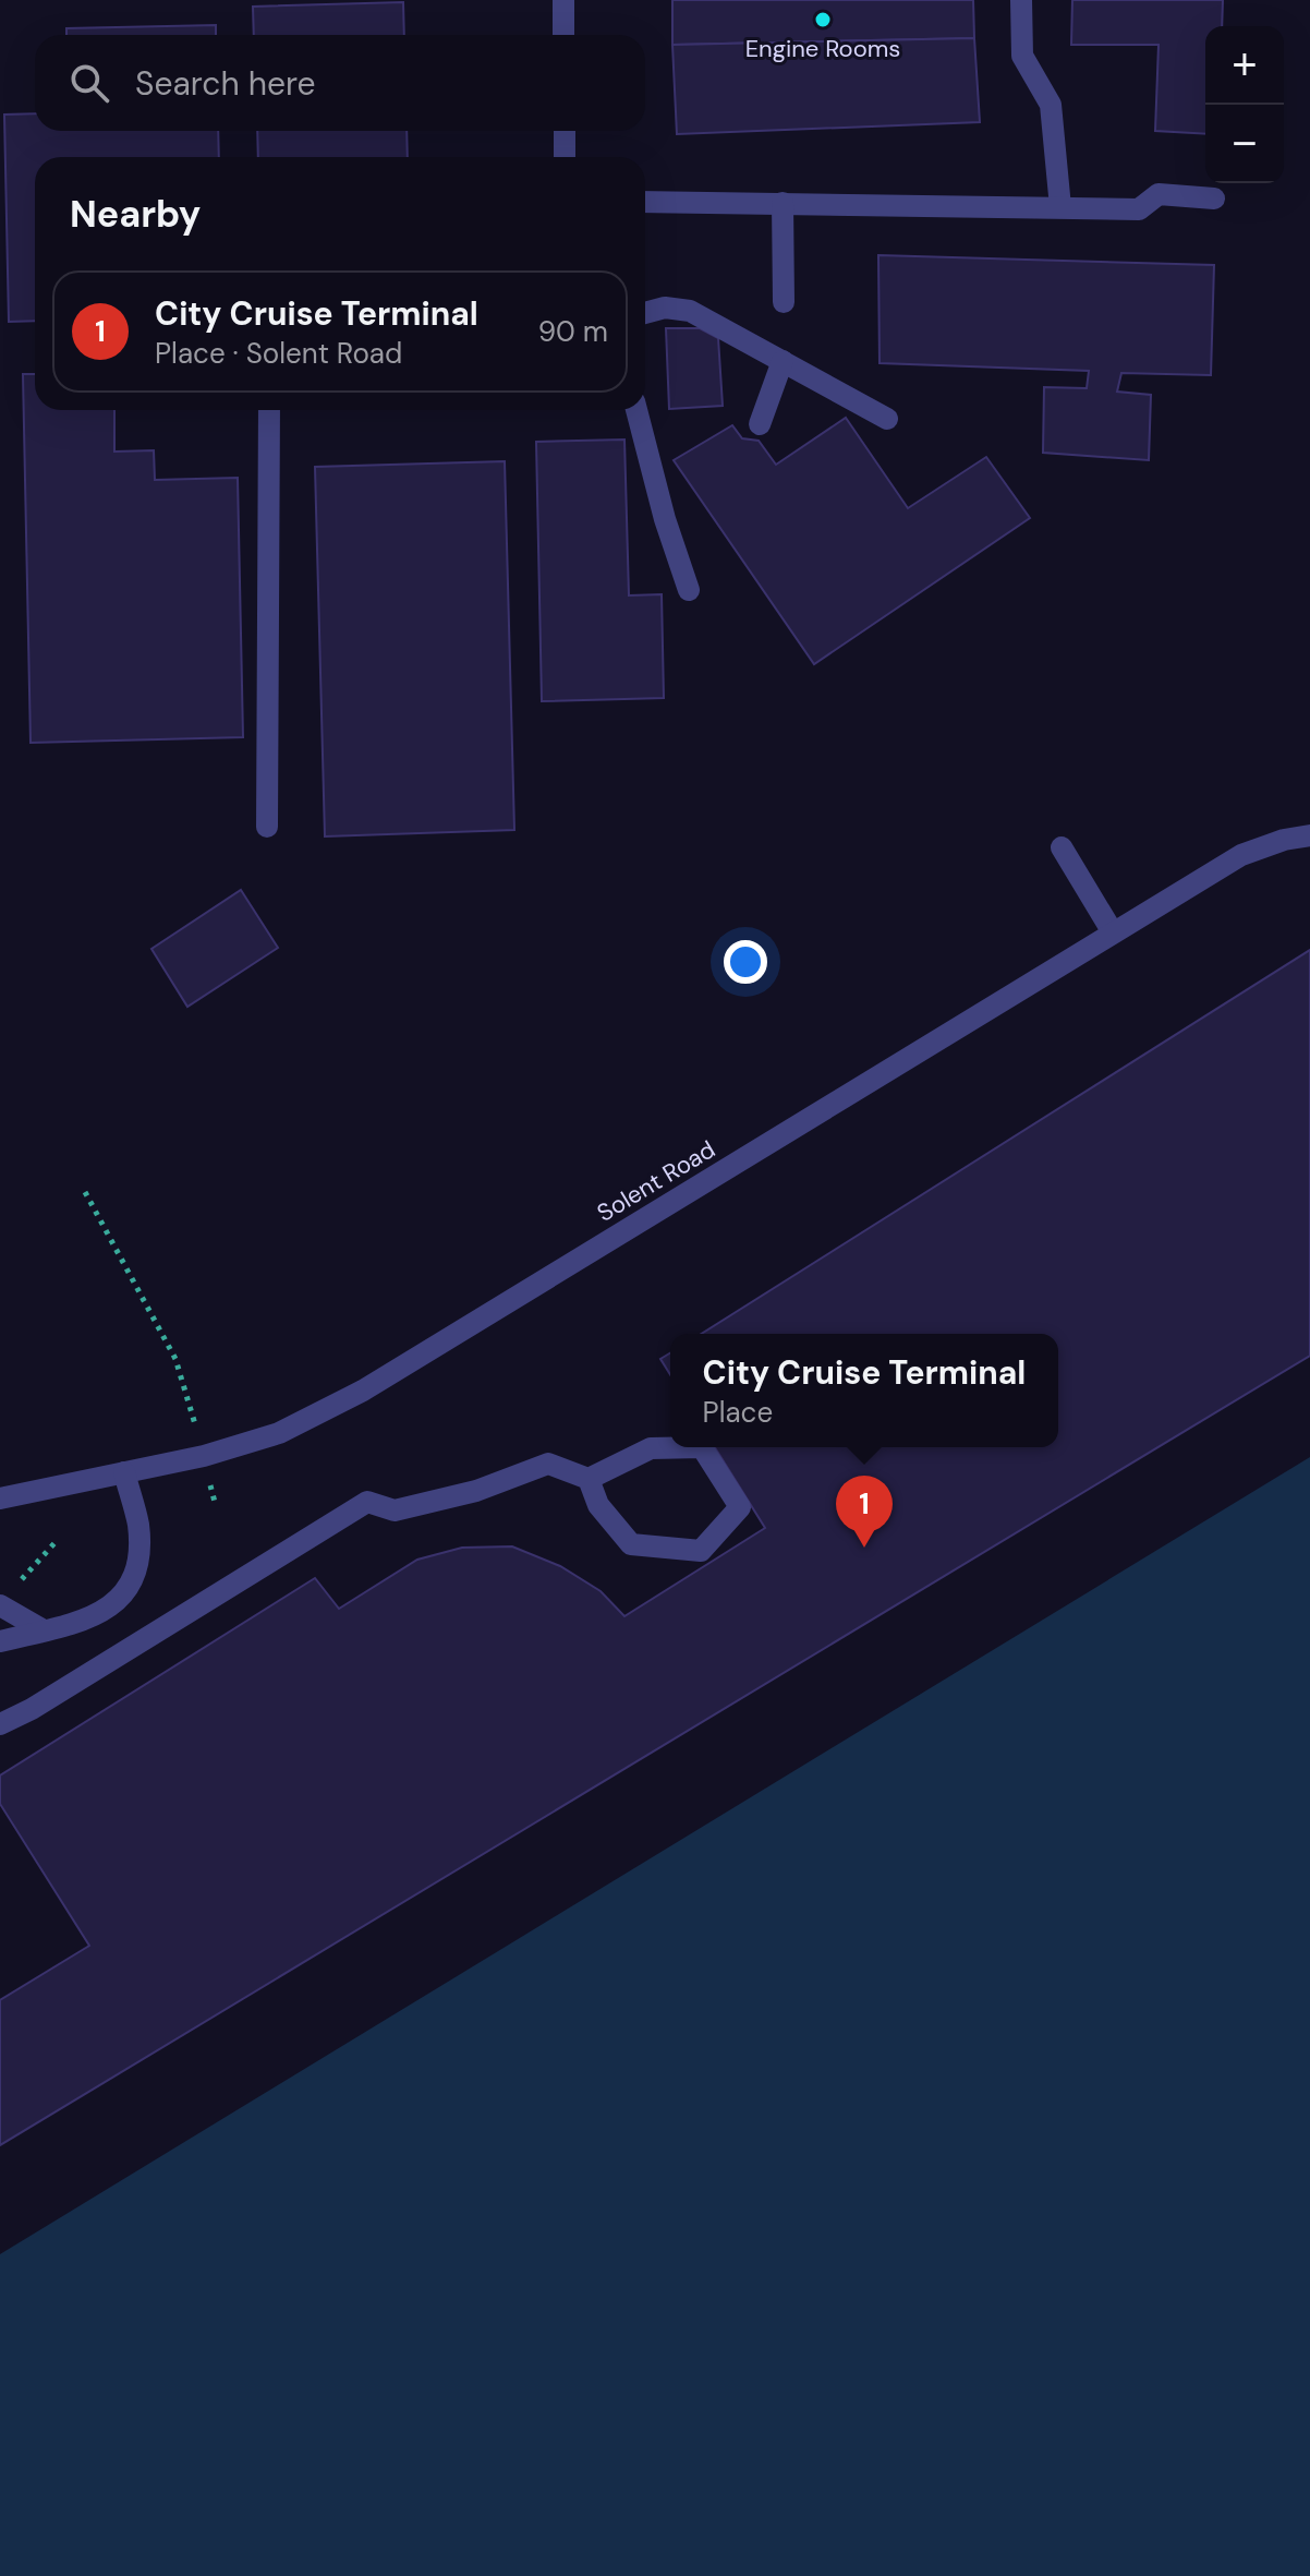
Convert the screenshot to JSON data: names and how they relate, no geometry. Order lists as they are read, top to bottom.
{
  "streets": {
    "street": ["Solent Road"]
  },
  "places": ["Engine Rooms"],
  "page": {
    "map_buttons": ["+", "−"],
    "search": "Search here",
    "heading": "Nearby",
    "list": [
      {
        "mark": "1",
        "name": "City Cruise Terminal",
        "note": "Place · Solent Road",
        "value": "90 m"
      }
    ],
    "popup": ["City Cruise Terminal", "Place"],
    "pins": "1"
  }
}
